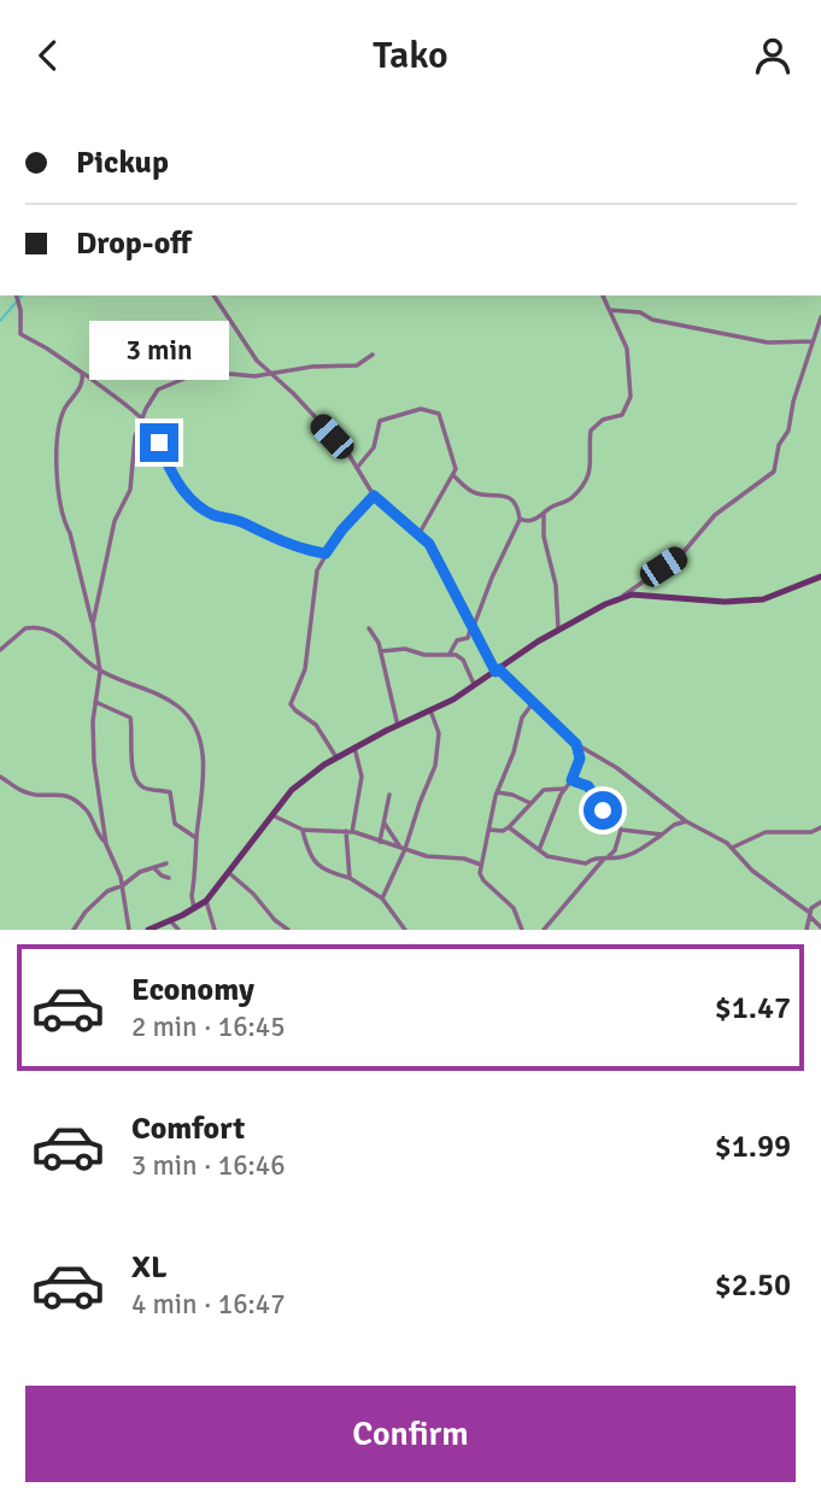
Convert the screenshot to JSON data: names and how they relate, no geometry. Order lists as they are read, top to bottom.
{
  "page": {
    "header": "Tako",
    "banner": ["Pickup", "Drop-off"],
    "bubble": "3 min",
    "list": [
      {
        "name": "Economy",
        "note": "2 min · 16:45",
        "value": "$1.47"
      },
      {
        "name": "Comfort",
        "note": "3 min · 16:46",
        "value": "$1.99"
      },
      {
        "name": "XL",
        "note": "4 min · 16:47",
        "value": "$2.50"
      }
    ],
    "buttons": "Confirm"
  }
}
